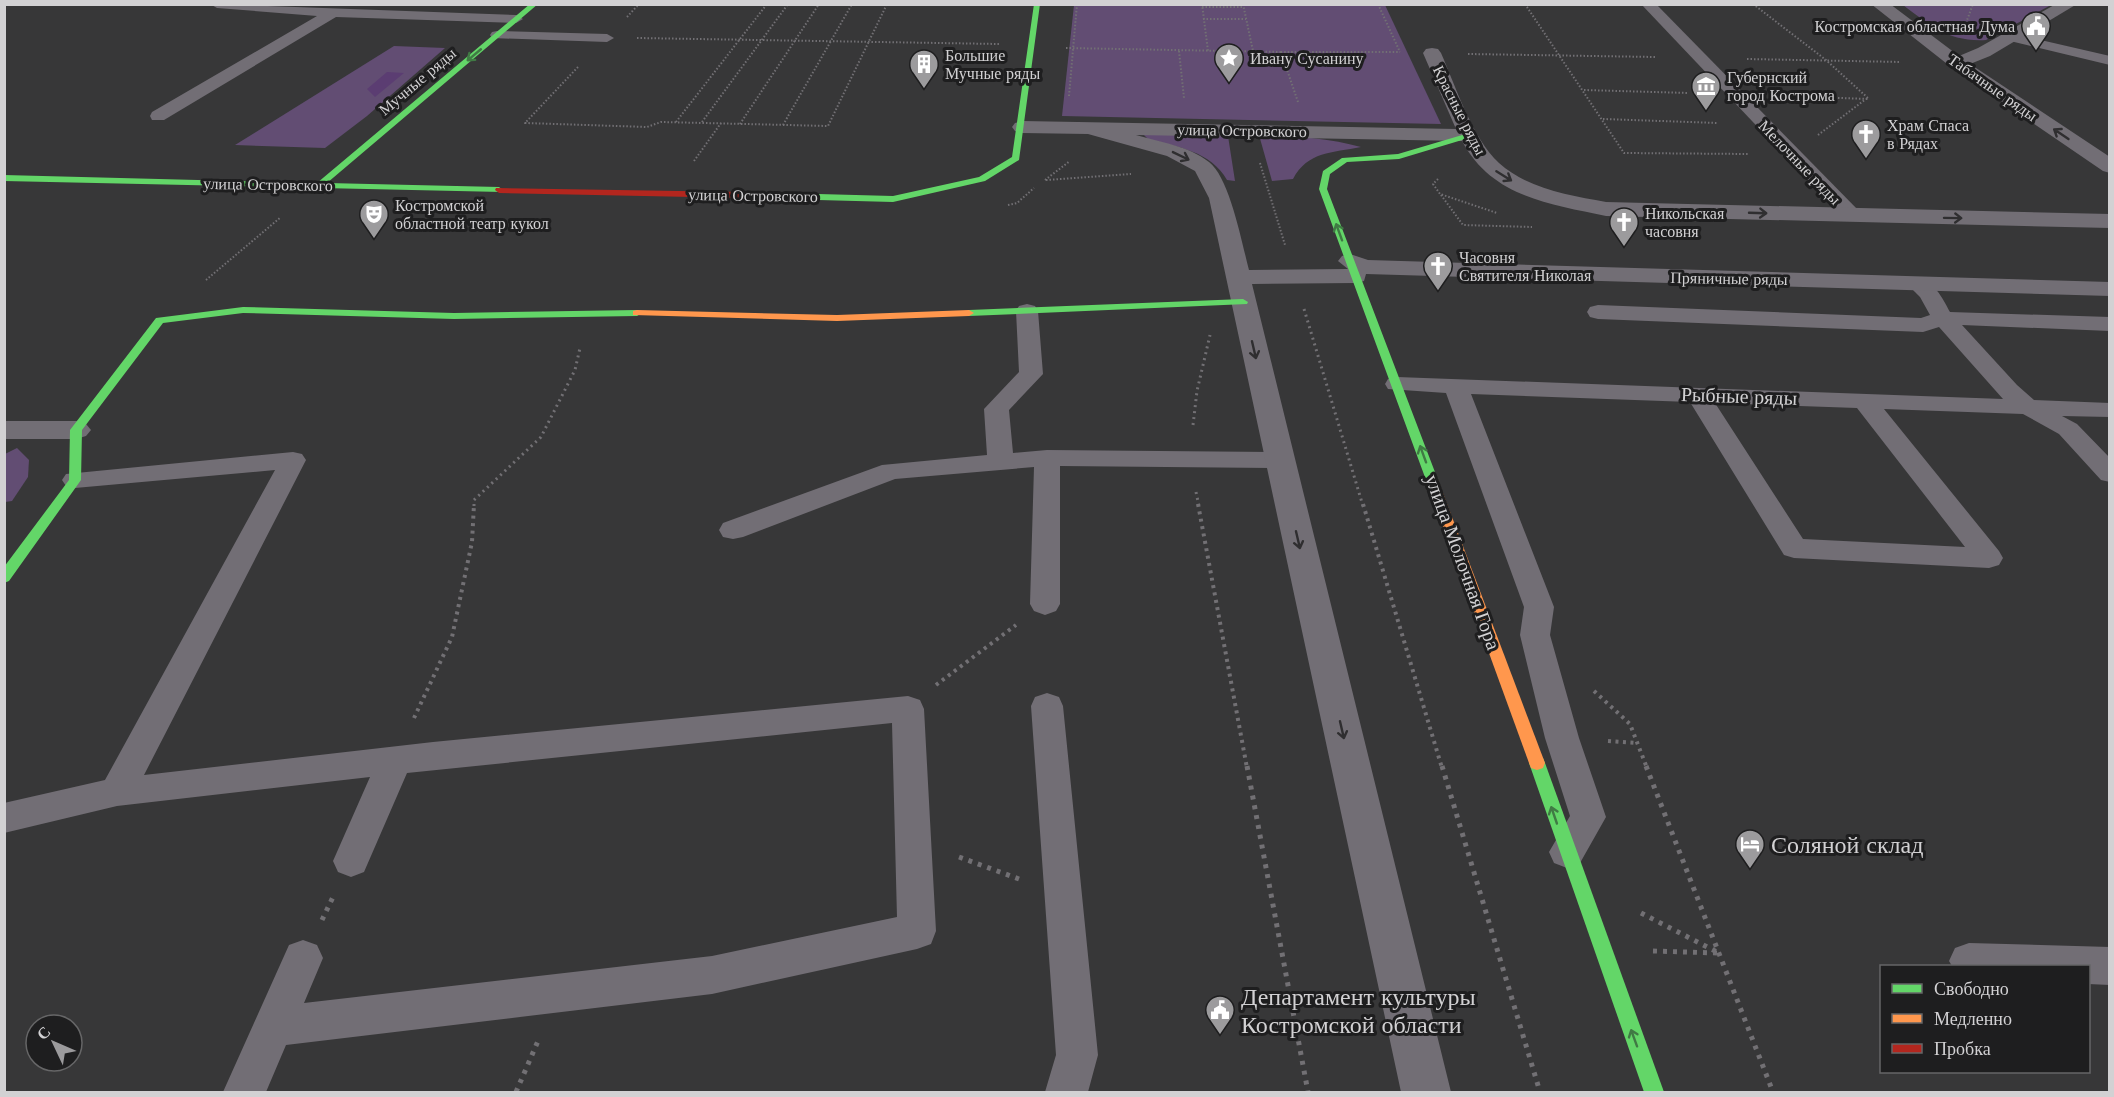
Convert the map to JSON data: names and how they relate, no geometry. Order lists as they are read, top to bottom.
{
  "streets": {
    "street": [
      "Мучные ряды",
      "Табачные ряды",
      "Красные ряды",
      "улица Островского",
      "Пряничные ряды",
      "улица Молочная Гора"
    ],
    "lane": ["Мелочные ряды", "Рыбные ряды"]
  },
  "crossings": [
    ["Мучные ряды", "улица Островского"],
    ["Красные ряды", "улица Островского"],
    ["Красные ряды", "Мелочные ряды"],
    ["Красные ряды", "улица Молочная Гора"],
    ["улица Островского", "улица Молочная Гора"],
    ["Пряничные ряды", "улица Молочная Гора"],
    ["Рыбные ряды", "улица Молочная Гора"]
  ],
  "one_way": [
    "Мучные ряды",
    "Табачные ряды",
    "Красные ряды",
    "улица Молочная Гора"
  ],
  "places": {
    "public building": ["Костромская областная Дума", "Департамент культуры Костромской области"],
    "place": ["Ивану Сусанину"],
    "building": ["Большие Мучные ряды"],
    "museum": ["Губернский город Кострома"],
    "church": ["Храм Спаса в Рядах", "Никольская часовня", "Часовня Святителя Николая"],
    "theatre": ["Костромской областной театр кукол"],
    "hotel": ["Соляной склад"]
  },
  "legend": ["Свободно", "Медленно", "Пробка"],
  "north": "top left"
}
